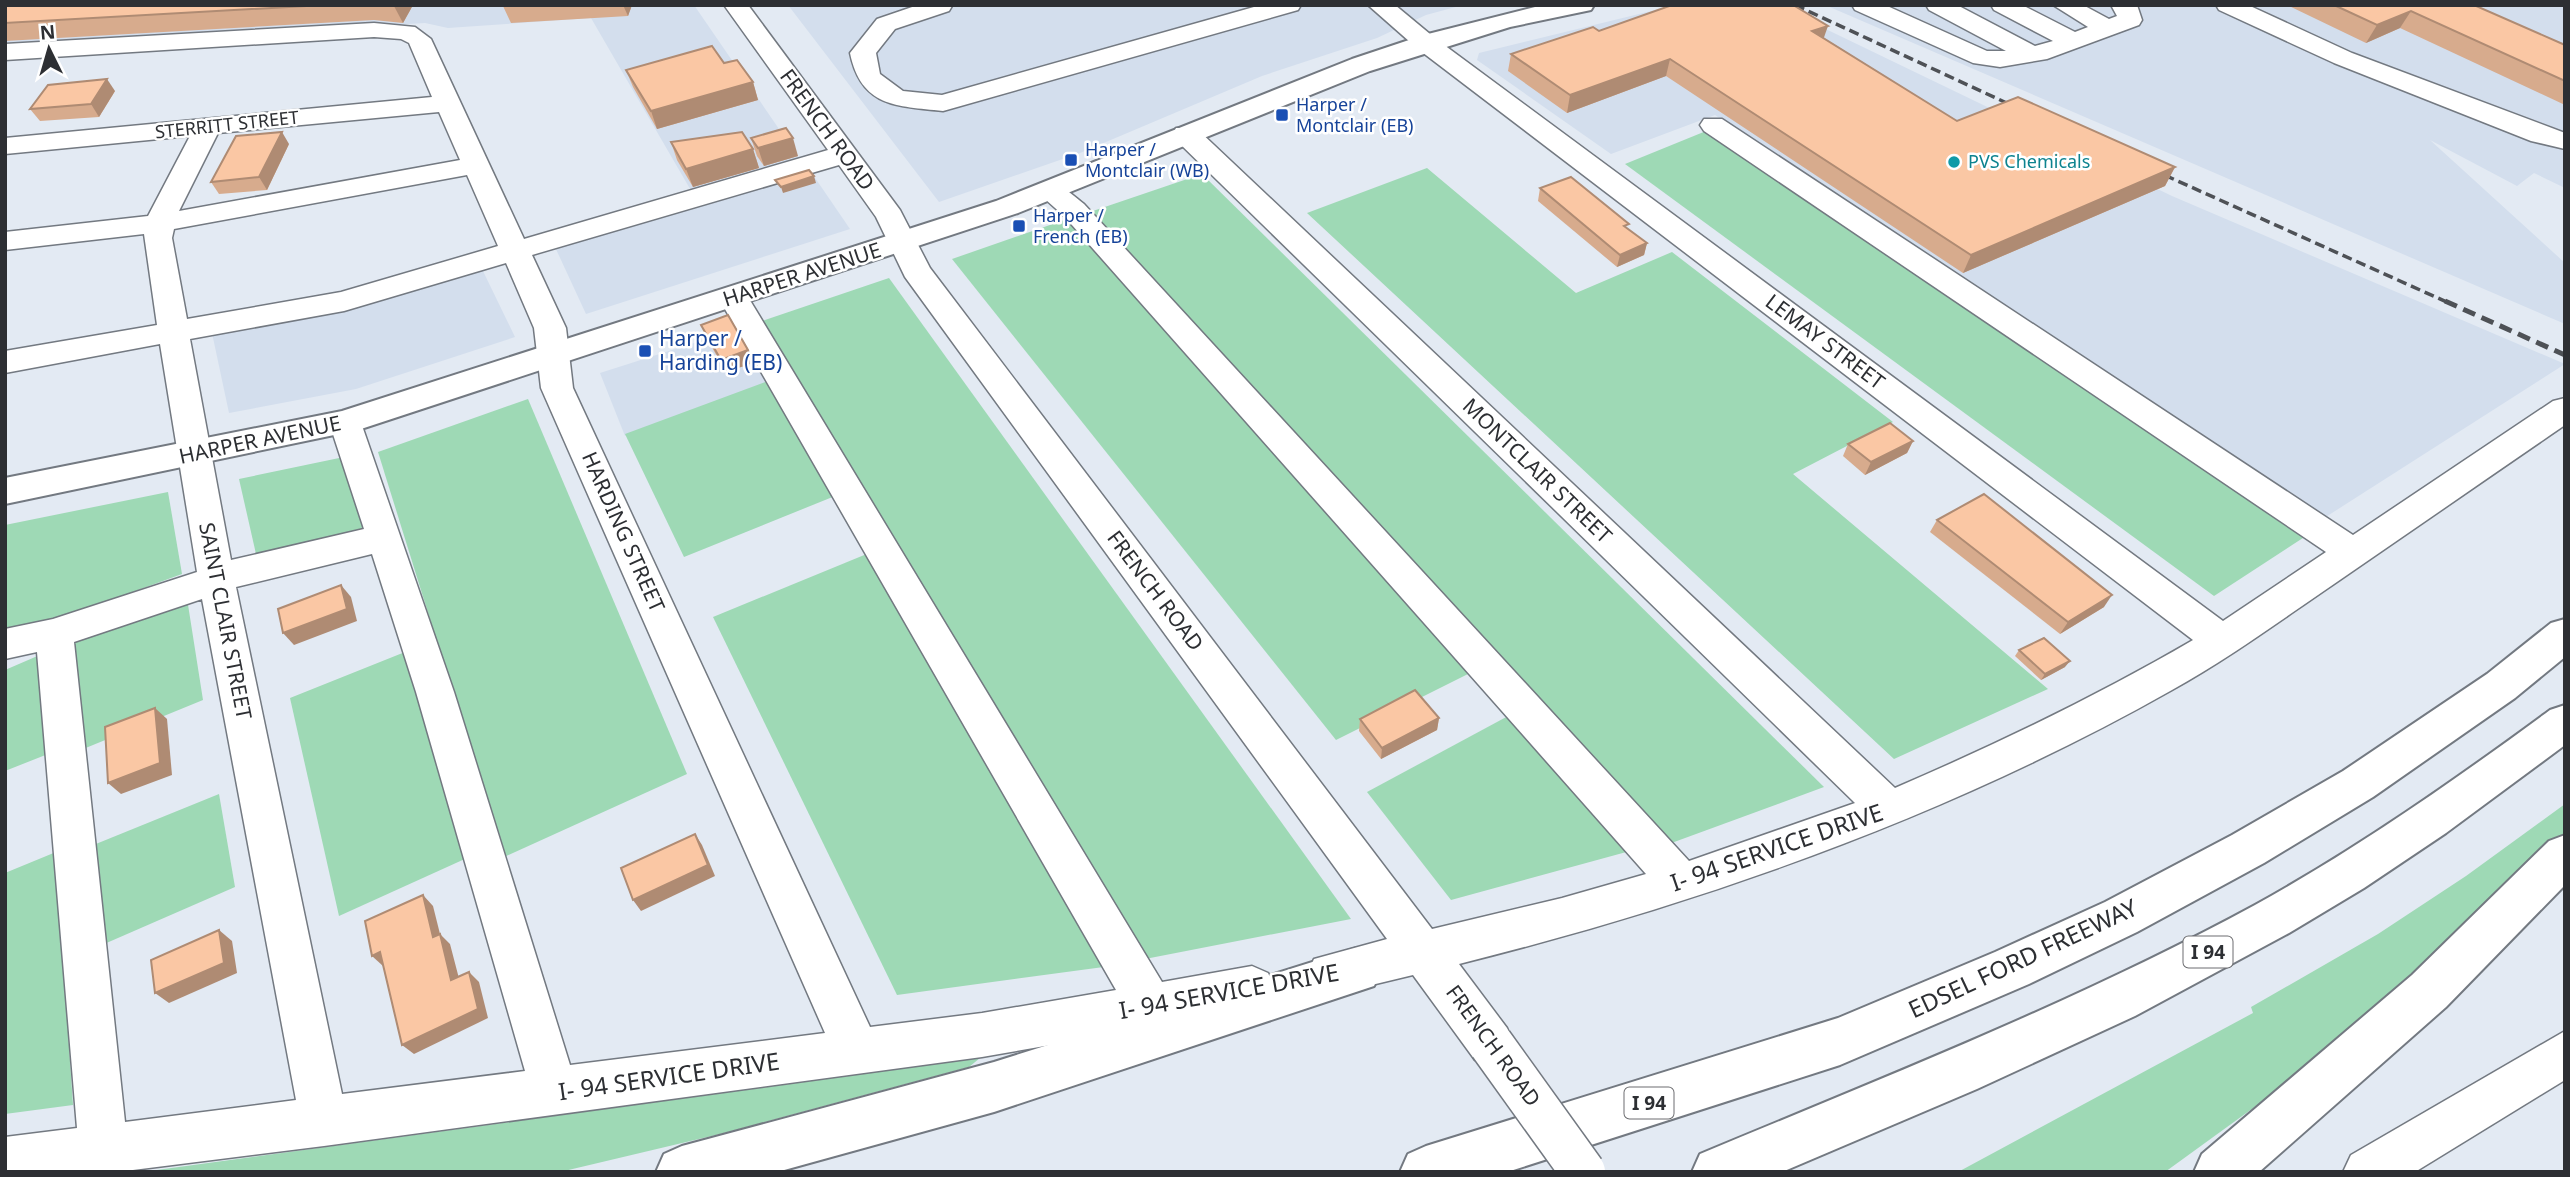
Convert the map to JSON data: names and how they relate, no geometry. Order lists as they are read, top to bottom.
{
  "streets": {
    "main road": ["HARPER AVENUE", "I 94", "EDSEL FORD FREEWAY"],
    "street": [
      "STERRITT STREET",
      "FRENCH ROAD",
      "LEMAY STREET",
      "MONTCLAIR STREET",
      "HARDING STREET",
      "SAINT CLAIR STREET",
      "I- 94 SERVICE DRIVE"
    ]
  },
  "crossings": [
    ["STERRITT STREET", "HARDING STREET"],
    ["STERRITT STREET", "SAINT CLAIR STREET"],
    ["FRENCH ROAD", "HARPER AVENUE"],
    ["FRENCH ROAD", "I- 94 SERVICE DRIVE"],
    ["HARPER AVENUE", "LEMAY STREET"],
    ["HARPER AVENUE", "MONTCLAIR STREET"],
    ["HARPER AVENUE", "HARDING STREET"],
    ["HARPER AVENUE", "SAINT CLAIR STREET"],
    ["LEMAY STREET", "I- 94 SERVICE DRIVE"],
    ["MONTCLAIR STREET", "I- 94 SERVICE DRIVE"],
    ["HARDING STREET", "I- 94 SERVICE DRIVE"],
    ["SAINT CLAIR STREET", "I- 94 SERVICE DRIVE"]
  ],
  "places": {
    "transit": [
      "Harper / Montclair (EB)",
      "Harper / Montclair (WB)",
      "Harper / French (EB)",
      "Harper / Harding (EB)"
    ],
    "other": ["PVS Chemicals"]
  },
  "north": "top"
}
